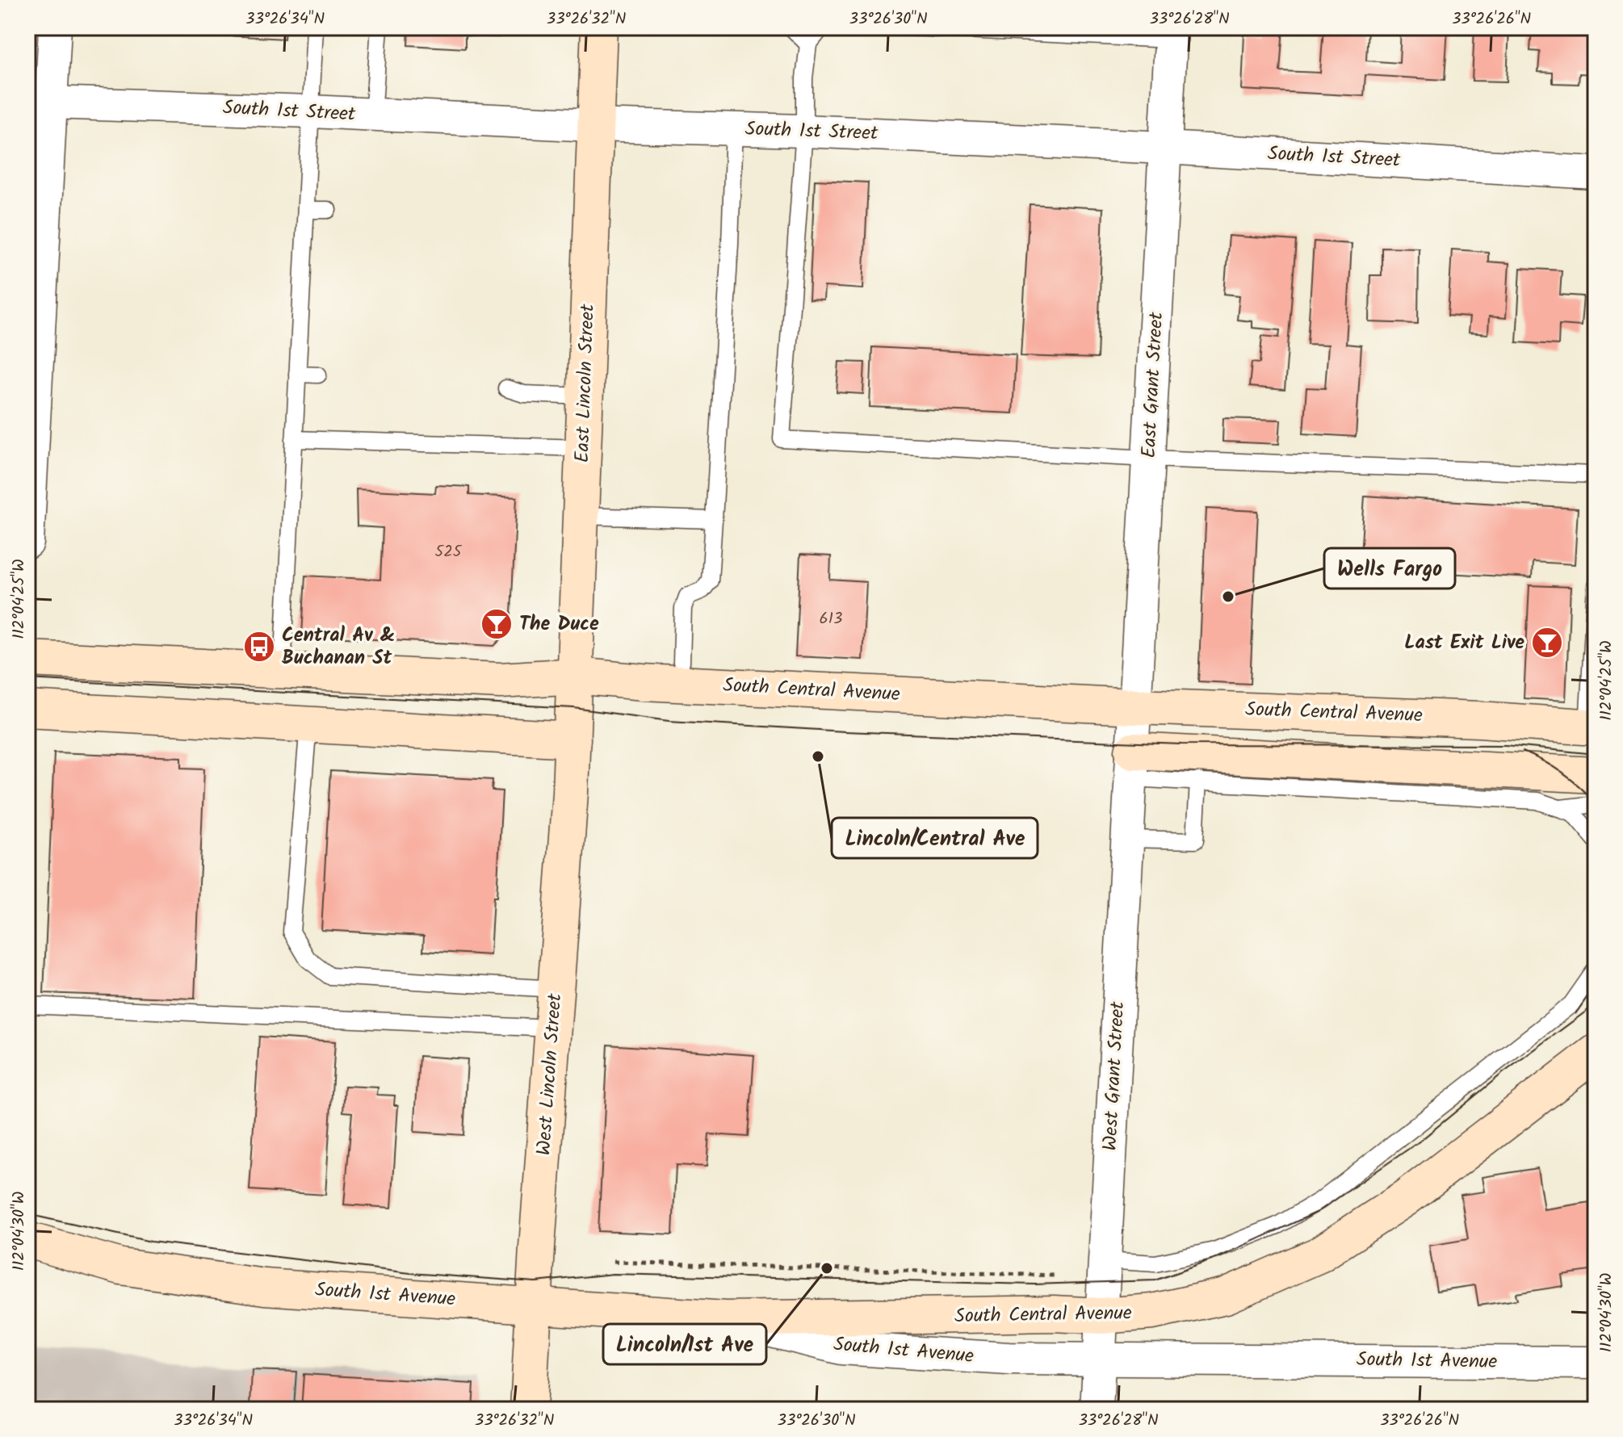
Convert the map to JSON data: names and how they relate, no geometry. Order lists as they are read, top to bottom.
{
  "streets": {
    "main road": [
      "East Lincoln Street",
      "South Central Avenue",
      "West Lincoln Street",
      "South 1st Avenue"
    ],
    "street": ["South 1st Street", "East Grant Street", "West Grant Street"]
  },
  "crossings": [
    ["South 1st Street", "East Lincoln Street"],
    ["South 1st Street", "East Grant Street"],
    ["East Lincoln Street", "South Central Avenue"],
    ["East Lincoln Street", "West Lincoln Street"],
    ["East Grant Street", "South Central Avenue"],
    ["East Grant Street", "West Grant Street"],
    ["South Central Avenue", "West Grant Street"],
    ["South Central Avenue", "South 1st Avenue"],
    ["West Lincoln Street", "South 1st Avenue"],
    ["West Grant Street", "South 1st Avenue"]
  ],
  "places": {
    "other": ["Wells Fargo", "Lincoln/Central Ave", "Lincoln/1st Ave"],
    "bar": ["The Duce", "Last Exit Live"],
    "bus stop": ["Central Av & Buchanan St"]
  },
  "house_numbers": ["525", "613"],
  "coordinates": [
    "33°26'34\"N",
    "33°26'32\"N",
    "33°26'30\"N",
    "33°26'28\"N",
    "33°26'26\"N",
    "112°04'25\"W",
    "112°04'30\"W"
  ]
}
